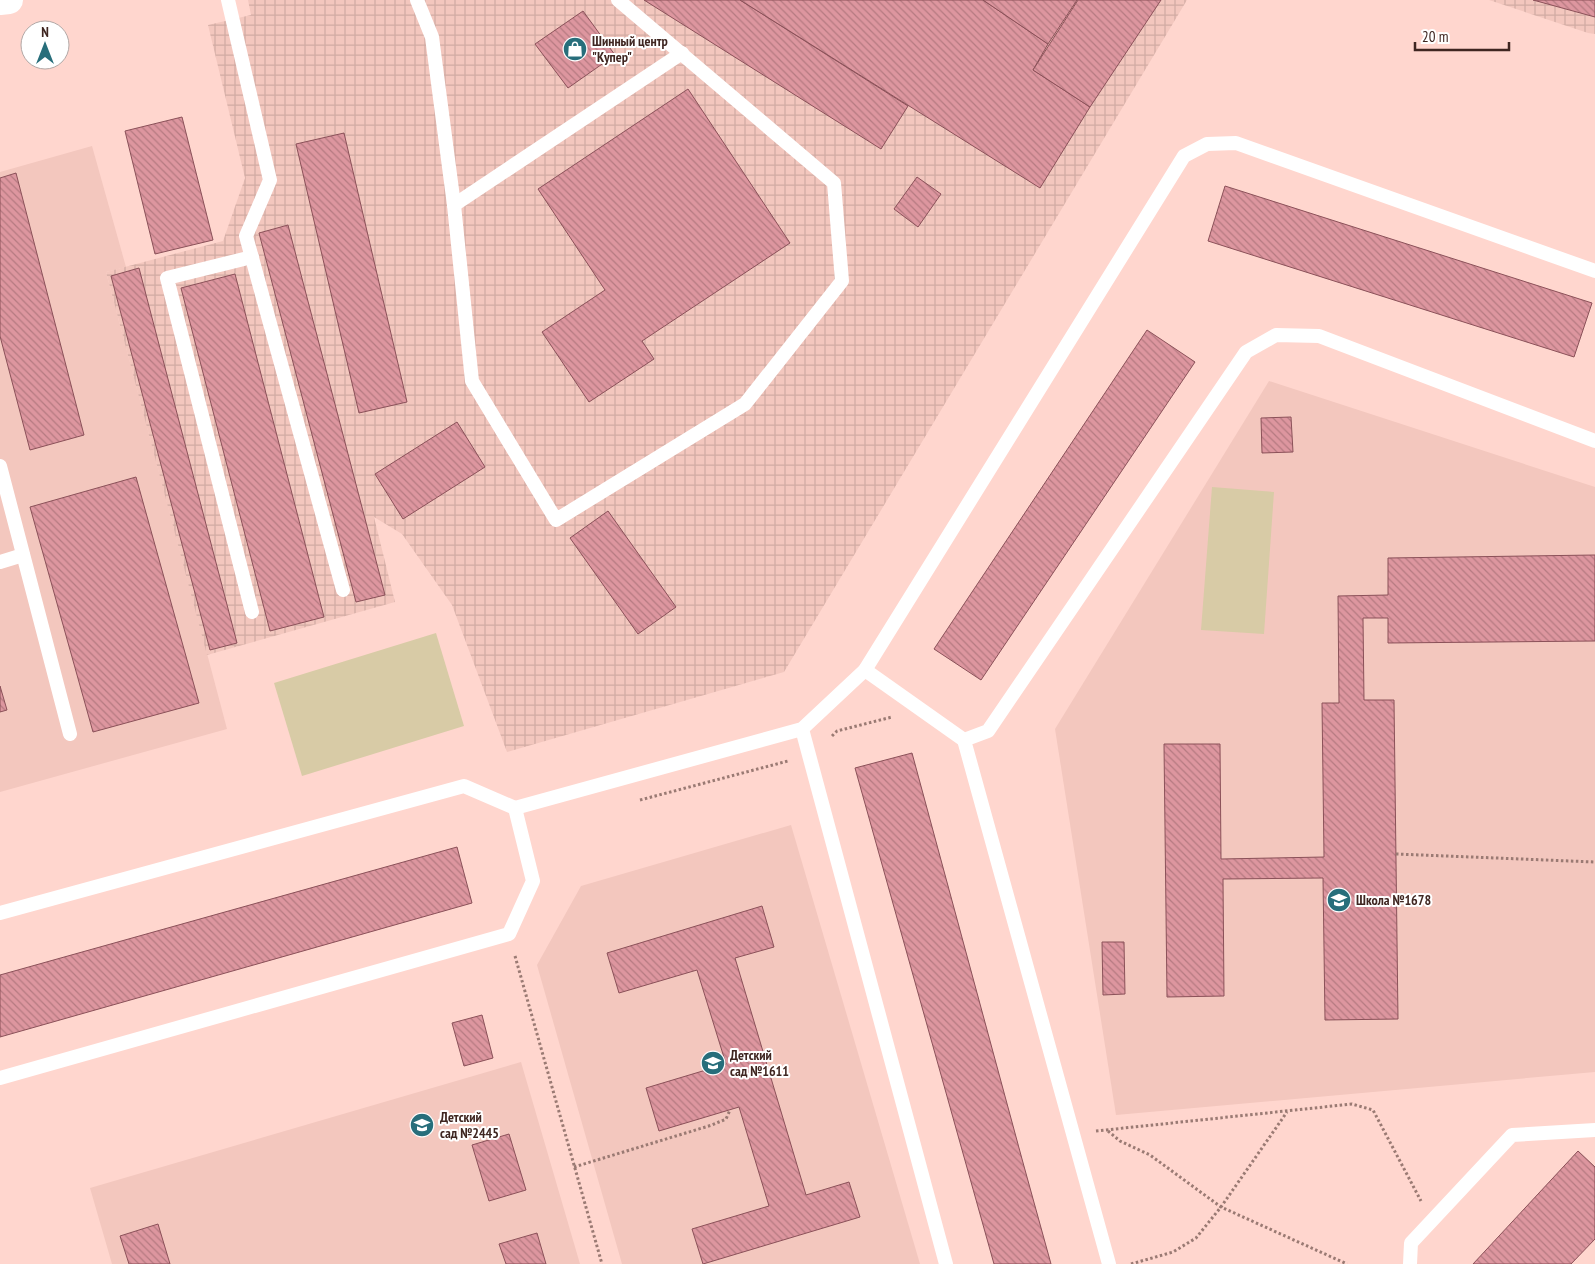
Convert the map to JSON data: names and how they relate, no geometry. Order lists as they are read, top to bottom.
{
  "places": {
    "shop": ["Шинный центр \"Купер\""],
    "school or university": ["Школа №1678", "Детский сад №1611", "Детский сад №2445"]
  },
  "scale_bar": "20 m",
  "north": "top"
}
